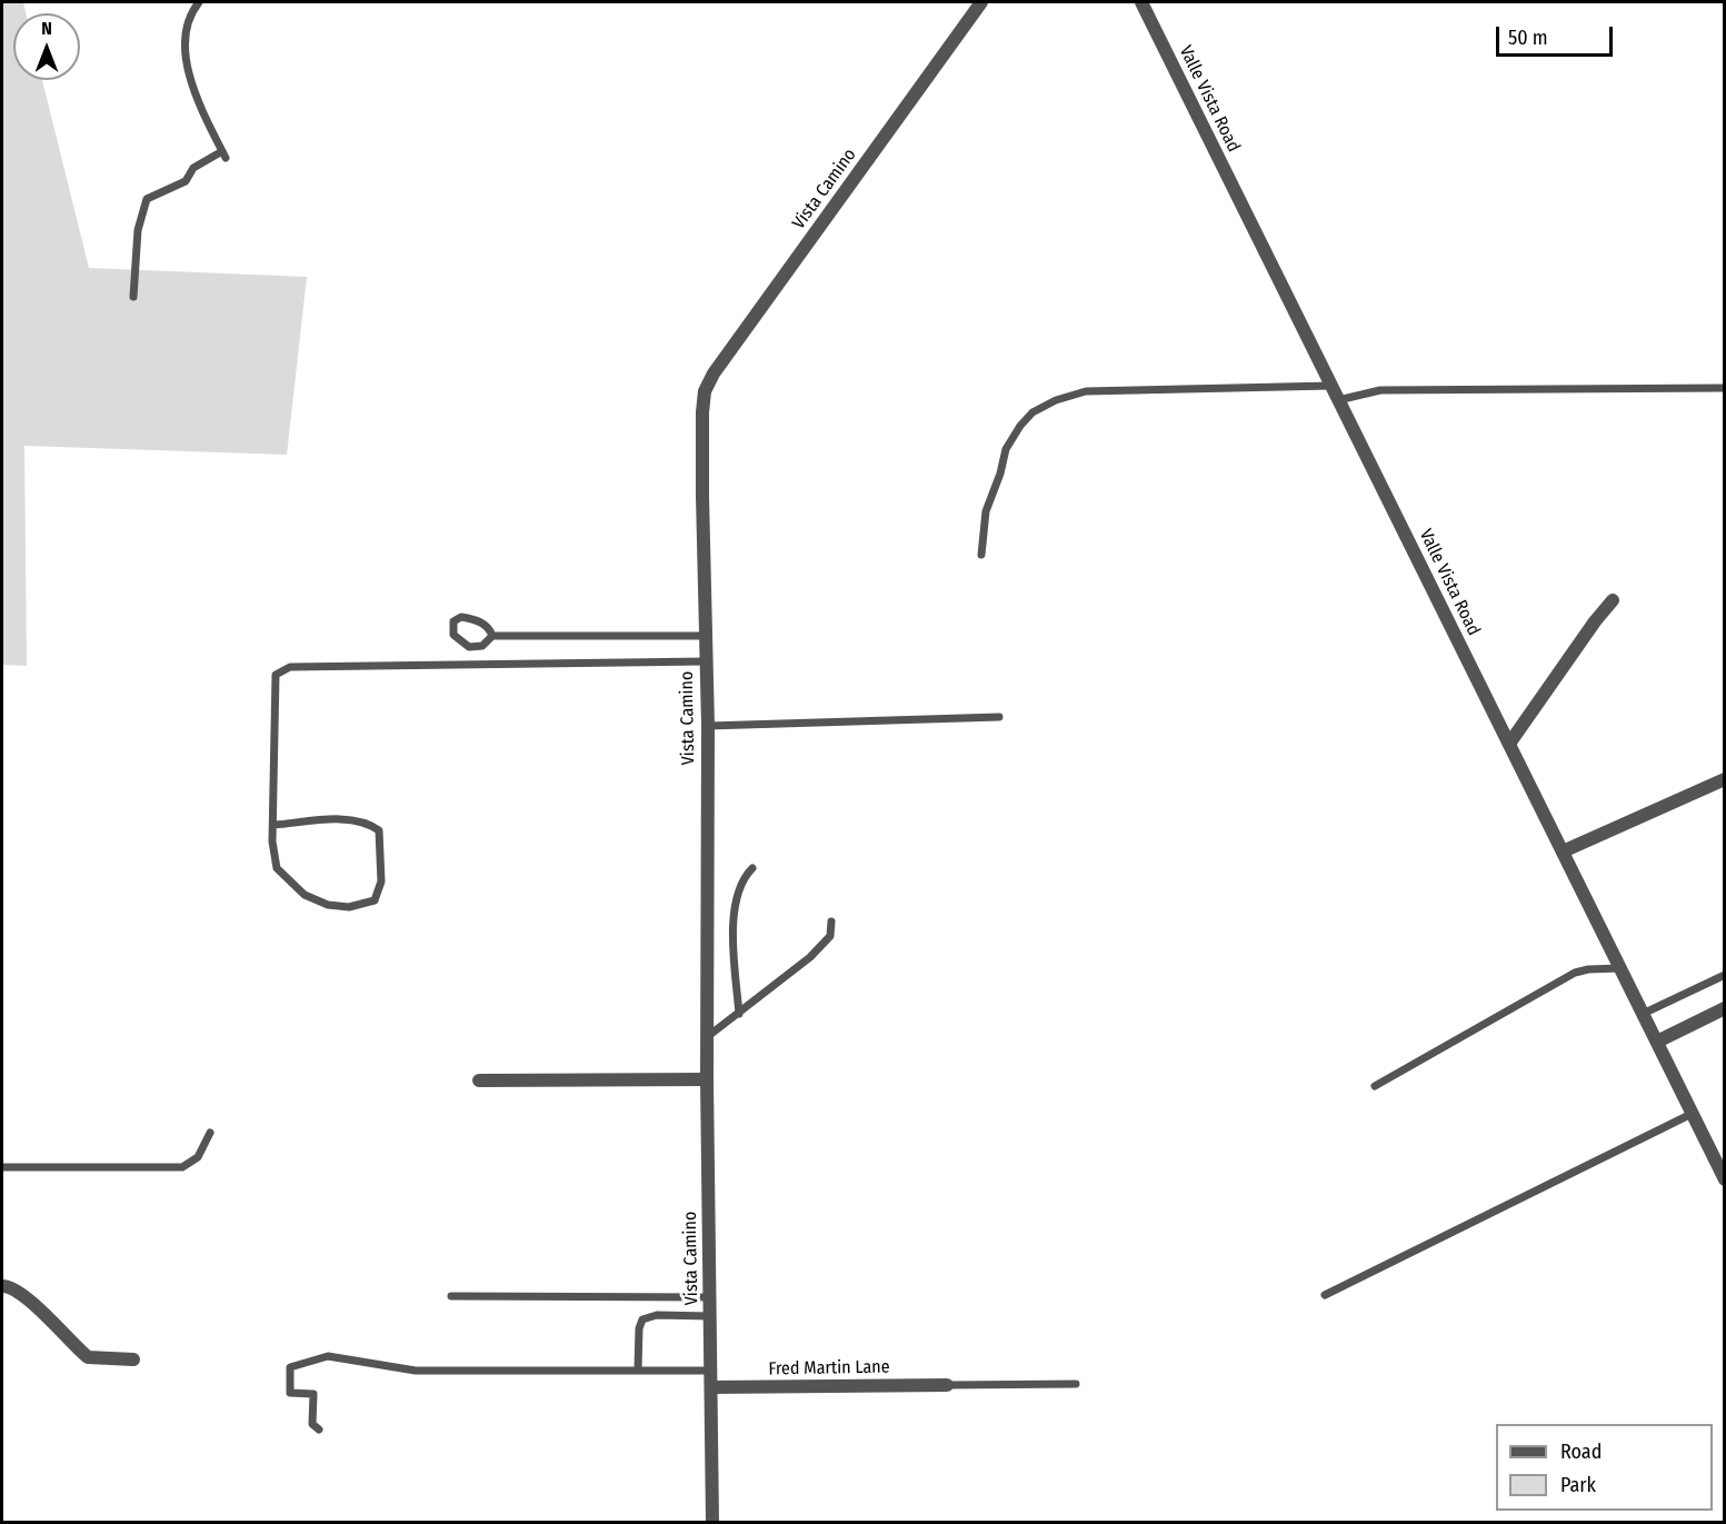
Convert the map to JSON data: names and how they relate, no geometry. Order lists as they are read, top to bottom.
{
  "streets": {
    "street": ["Valle Vista Road", "Vista Camino", "Fred Martin Lane"]
  },
  "crossings": [
    ["Vista Camino", "Fred Martin Lane"]
  ],
  "legend": ["Road", "Park"],
  "scale_bar": "50 m",
  "north": "top"
}
